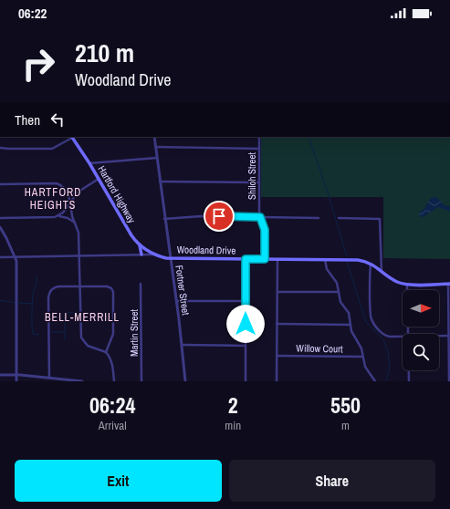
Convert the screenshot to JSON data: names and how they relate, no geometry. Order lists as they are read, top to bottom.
{
  "streets": {
    "main road": ["Hartford Highway", "Woodland Drive"],
    "street": [
      "Shiloh Street",
      "Fortner Street",
      "Martin Street",
      "Willow Court"
    ]
  },
  "crossings": [
    ["Shiloh Street", "Woodland Drive"],
    ["Hartford Highway", "Woodland Drive"],
    ["Woodland Drive", "Fortner Street"]
  ],
  "districts": ["HARTFORD HEIGHTS", "BELL-MERRILL"],
  "north": "right",
  "page": {
    "status": "06:22",
    "turn": ["210 m", "Woodland Drive"],
    "then": "Then",
    "eta": [
      "06:24",
      "Arrival",
      "2",
      "min",
      "550",
      "m"
    ],
    "buttons": ["Exit", "Share"]
  }
}
